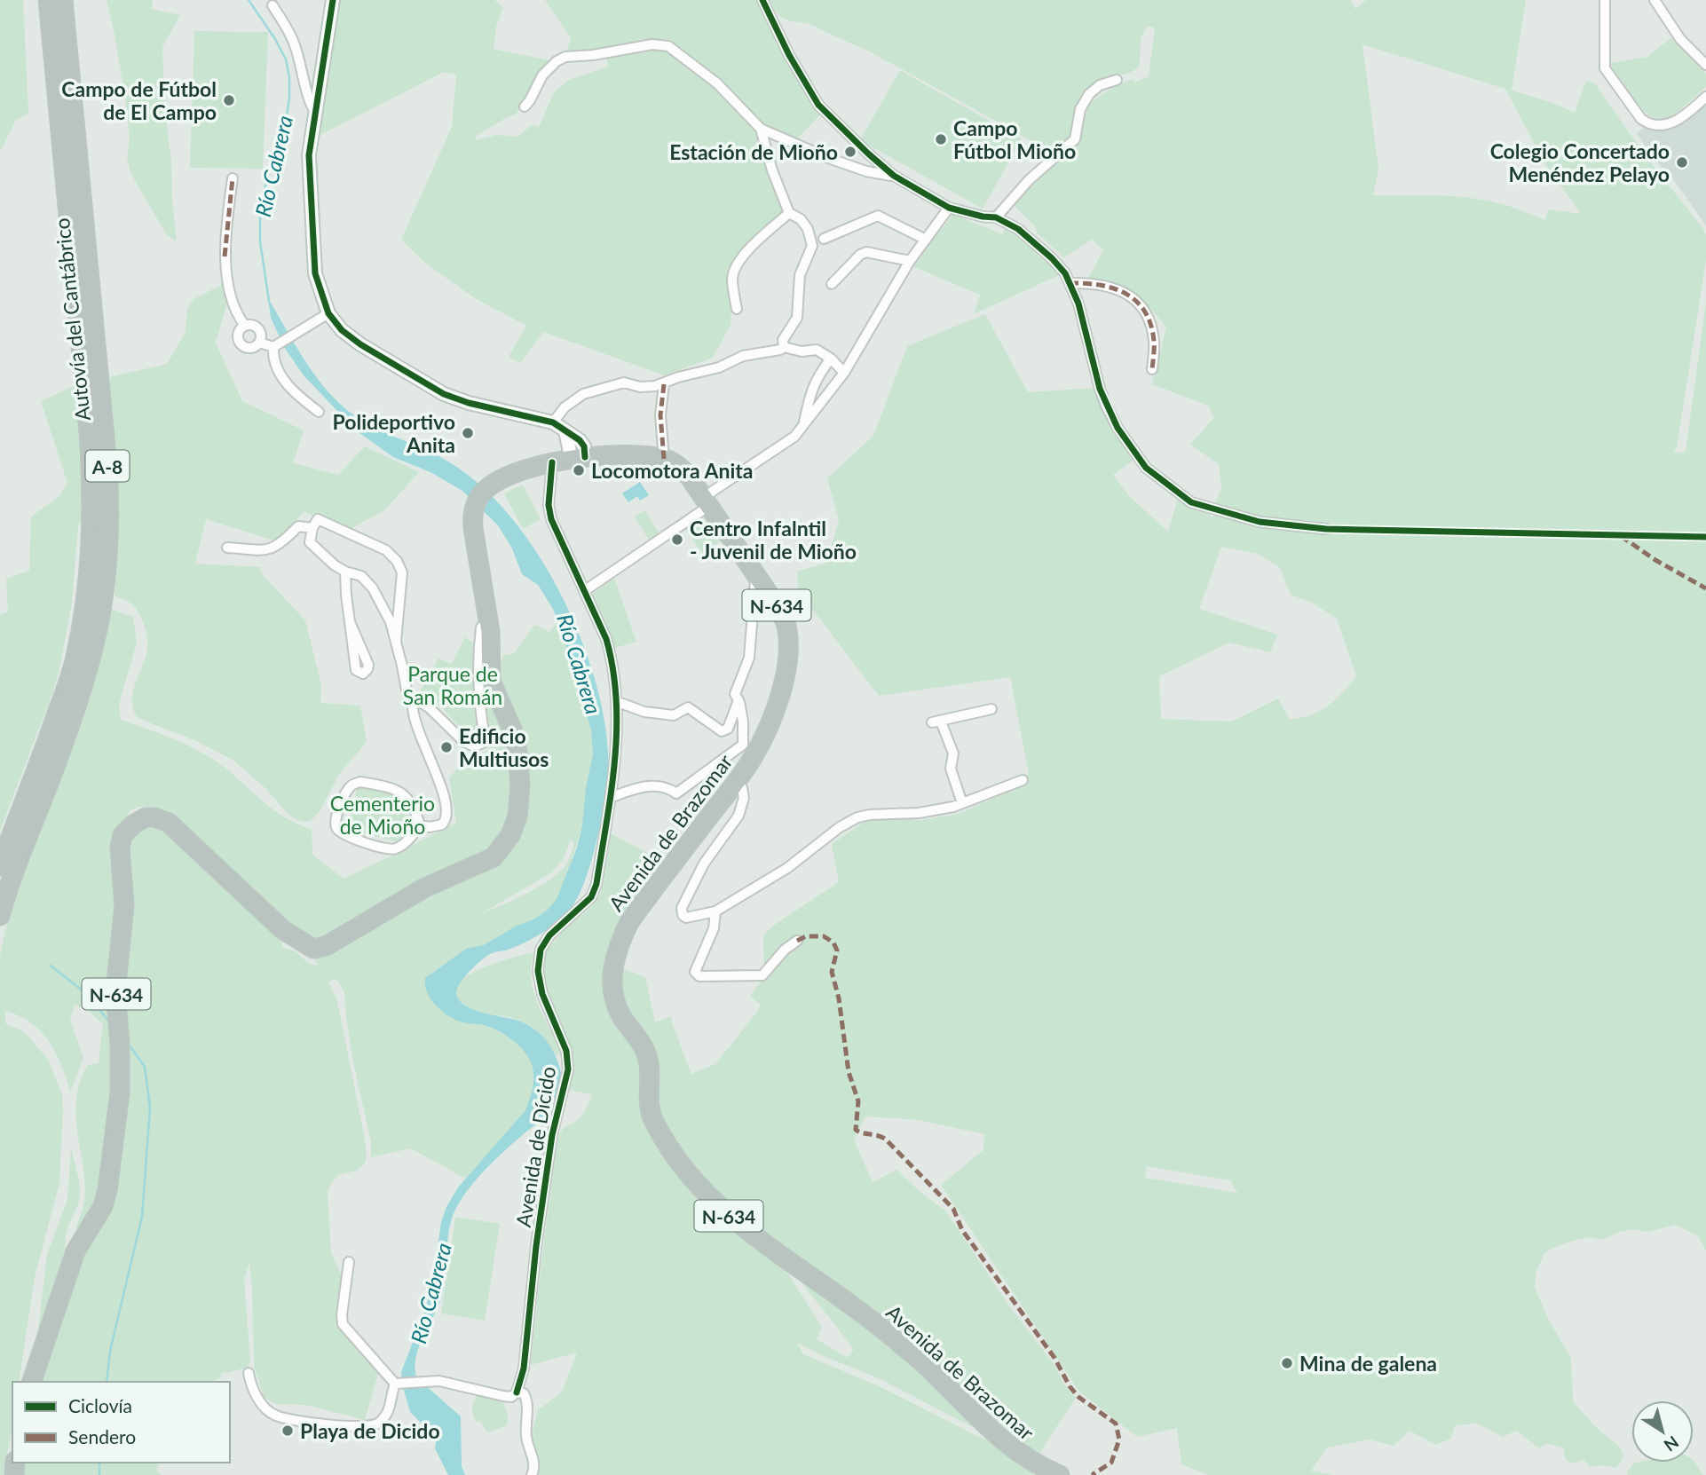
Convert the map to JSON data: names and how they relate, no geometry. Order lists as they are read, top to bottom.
{
  "streets": {
    "highway": [
      "Autovía del Cantábrico",
      "A-8",
      "N-634",
      "Avenida de Brazomar"
    ],
    "street": ["Avenida de Dícido"]
  },
  "crossings": [
    ["N-634", "Avenida de Brazomar"],
    ["N-634", "Avenida de Dícido"]
  ],
  "water": ["Río Cabrera"],
  "parks": ["Parque de San Román", "Cementerio de Mioño"],
  "places": [
    "Campo de Fútbol de El Campo",
    "Campo Fútbol Mioño",
    "Estación de Mioño",
    "Colegio Concertado Menéndez Pelayo",
    "Polideportivo Anita",
    "Locomotora Anita",
    "Centro Infalntil - Juvenil de Mioño",
    "Edificio Multiusos",
    "Mina de galena",
    "Playa de Dicido"
  ],
  "legend": ["Ciclovía", "Sendero"],
  "north": "bottom right"
}
